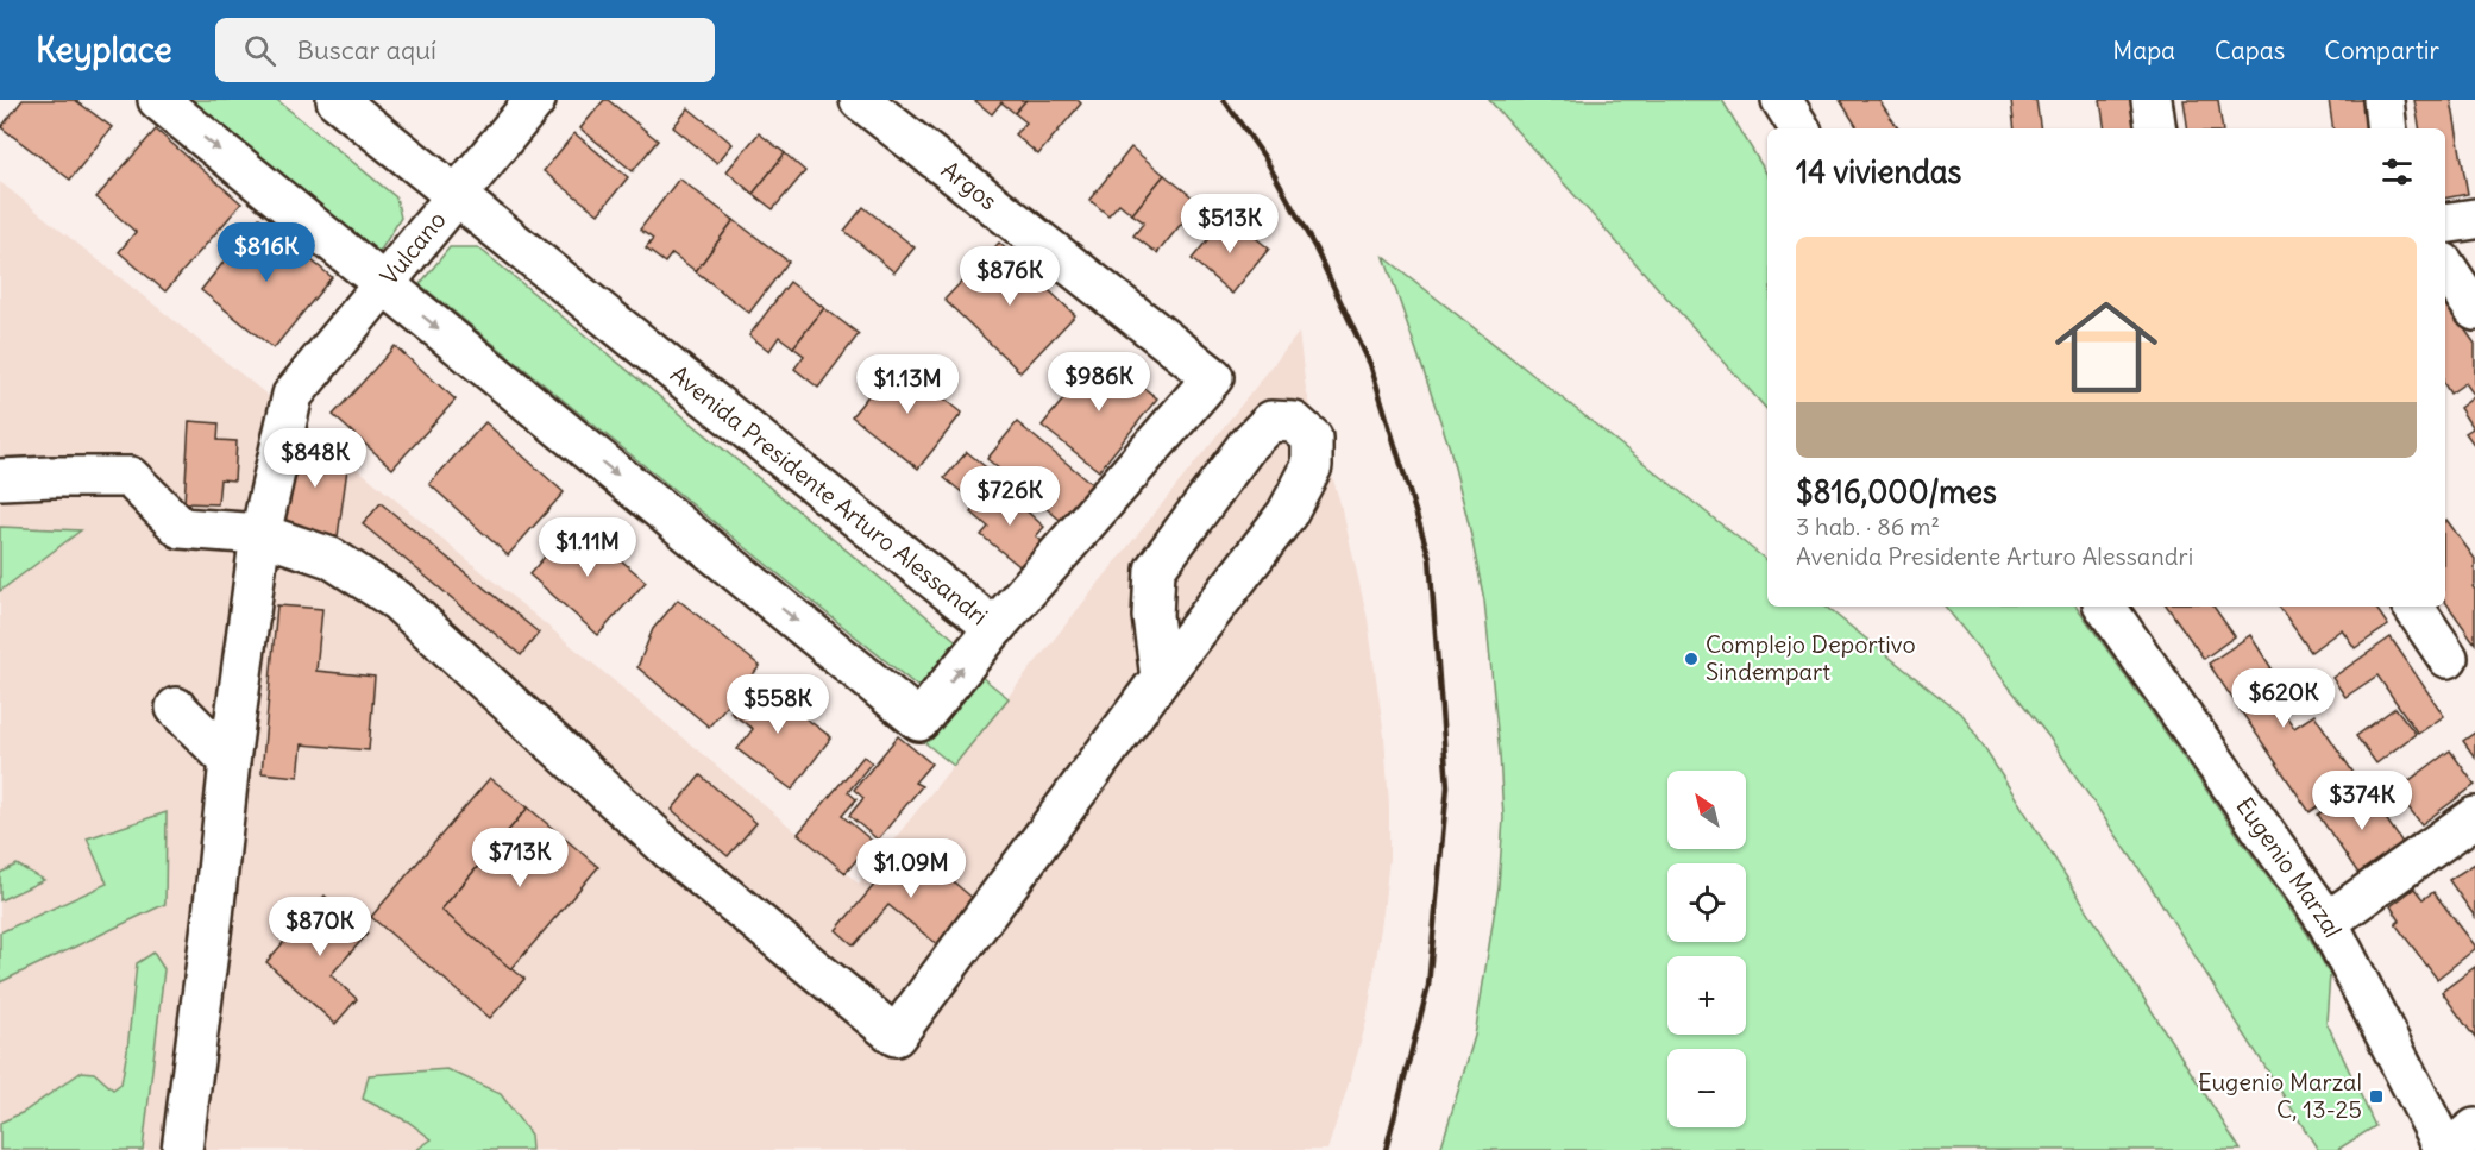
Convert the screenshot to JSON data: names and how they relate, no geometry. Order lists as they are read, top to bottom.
{
  "streets": {
    "street": [
      "Argos",
      "Vulcano",
      "Avenida Presidente Arturo Alessandri",
      "Eugenio Marzal"
    ]
  },
  "crossings": [
    ["Argos", "Avenida Presidente Arturo Alessandri"],
    ["Vulcano", "Avenida Presidente Arturo Alessandri"]
  ],
  "places": {
    "other": ["Complejo Deportivo Sindempart"],
    "transit": ["Eugenio Marzal C, 13-25"]
  },
  "north": "top left",
  "page": {
    "header": "Keyplace",
    "search": "Buscar aquí",
    "nav": ["Mapa", "Capas", "Compartir"],
    "heading": "14 viviendas",
    "price": [
      "$513K",
      "$816K",
      "$876K",
      "$986K",
      "$1.13M",
      "$848K",
      "$726K",
      "$1.11M",
      "$620K",
      "$558K",
      "$374K",
      "$713K",
      "$1.09M",
      "$870K"
    ],
    "list": [
      {
        "name": "$816,000/mes",
        "note": "3 hab. · 86 m² · Avenida Presidente Arturo Alessandri"
      }
    ],
    "map_buttons": ["+", "−"]
  }
}
